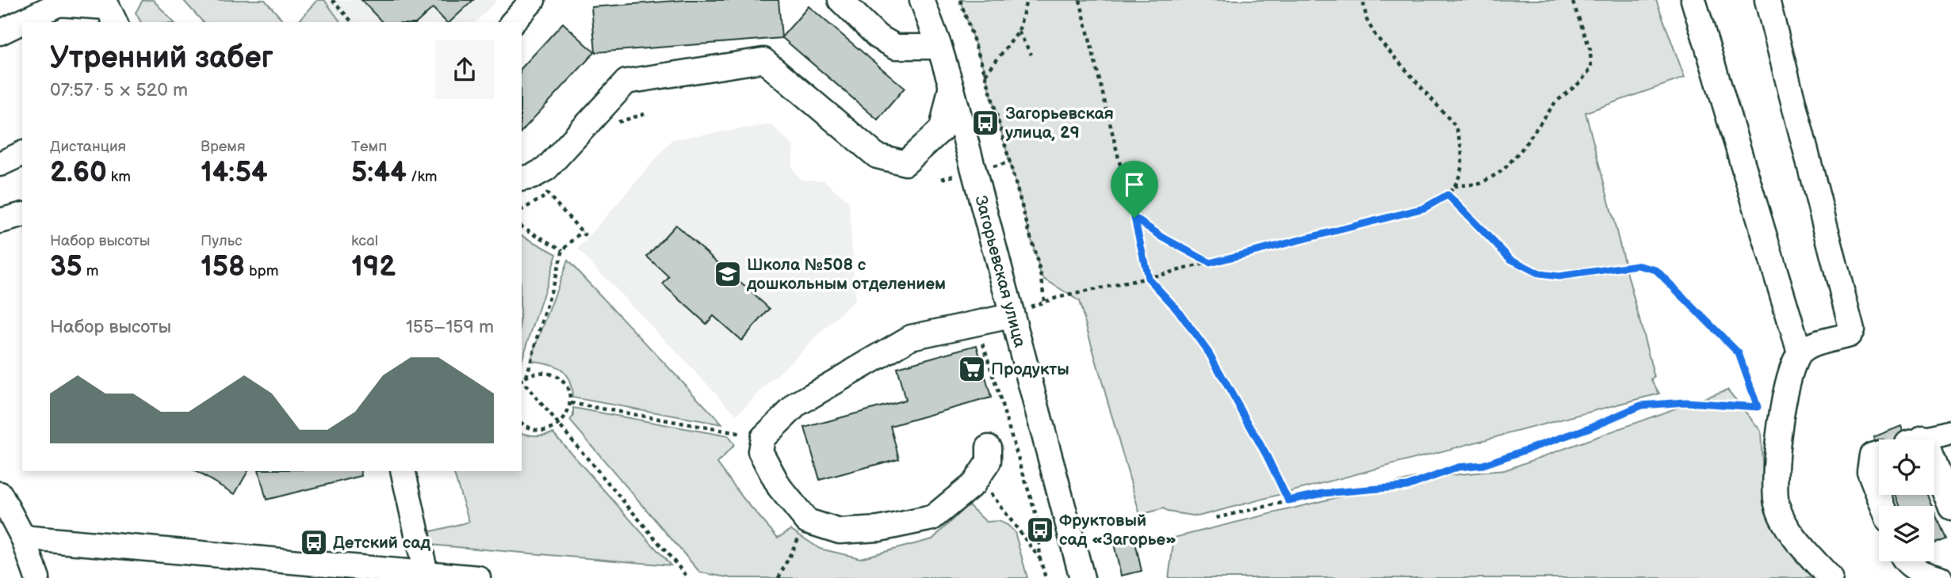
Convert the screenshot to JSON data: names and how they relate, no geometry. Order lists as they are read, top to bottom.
{
  "streets": {
    "street": ["Загорьевская улица"]
  },
  "places": {
    "bus stop": ["Загорьевская улица, 29", "Фруктовый сад «Загорье»", "Детский сад"],
    "school or university": ["Школа №508 с дошкольным отделением"],
    "supermarket": ["Продукты"]
  },
  "page": {
    "heading": ["Утренний забег", "07:57 · 5 × 520 m"],
    "stats": [
      ["Дистанция", "2.60 km"],
      ["Время", "14:54"],
      ["Темп", "5:44 /km"],
      ["Набор высоты", "35 m"],
      ["Пульс", "158 bpm"],
      ["kcal", "192"]
    ],
    "chart": ["Набор высоты", "155–159 m"]
  }
}
